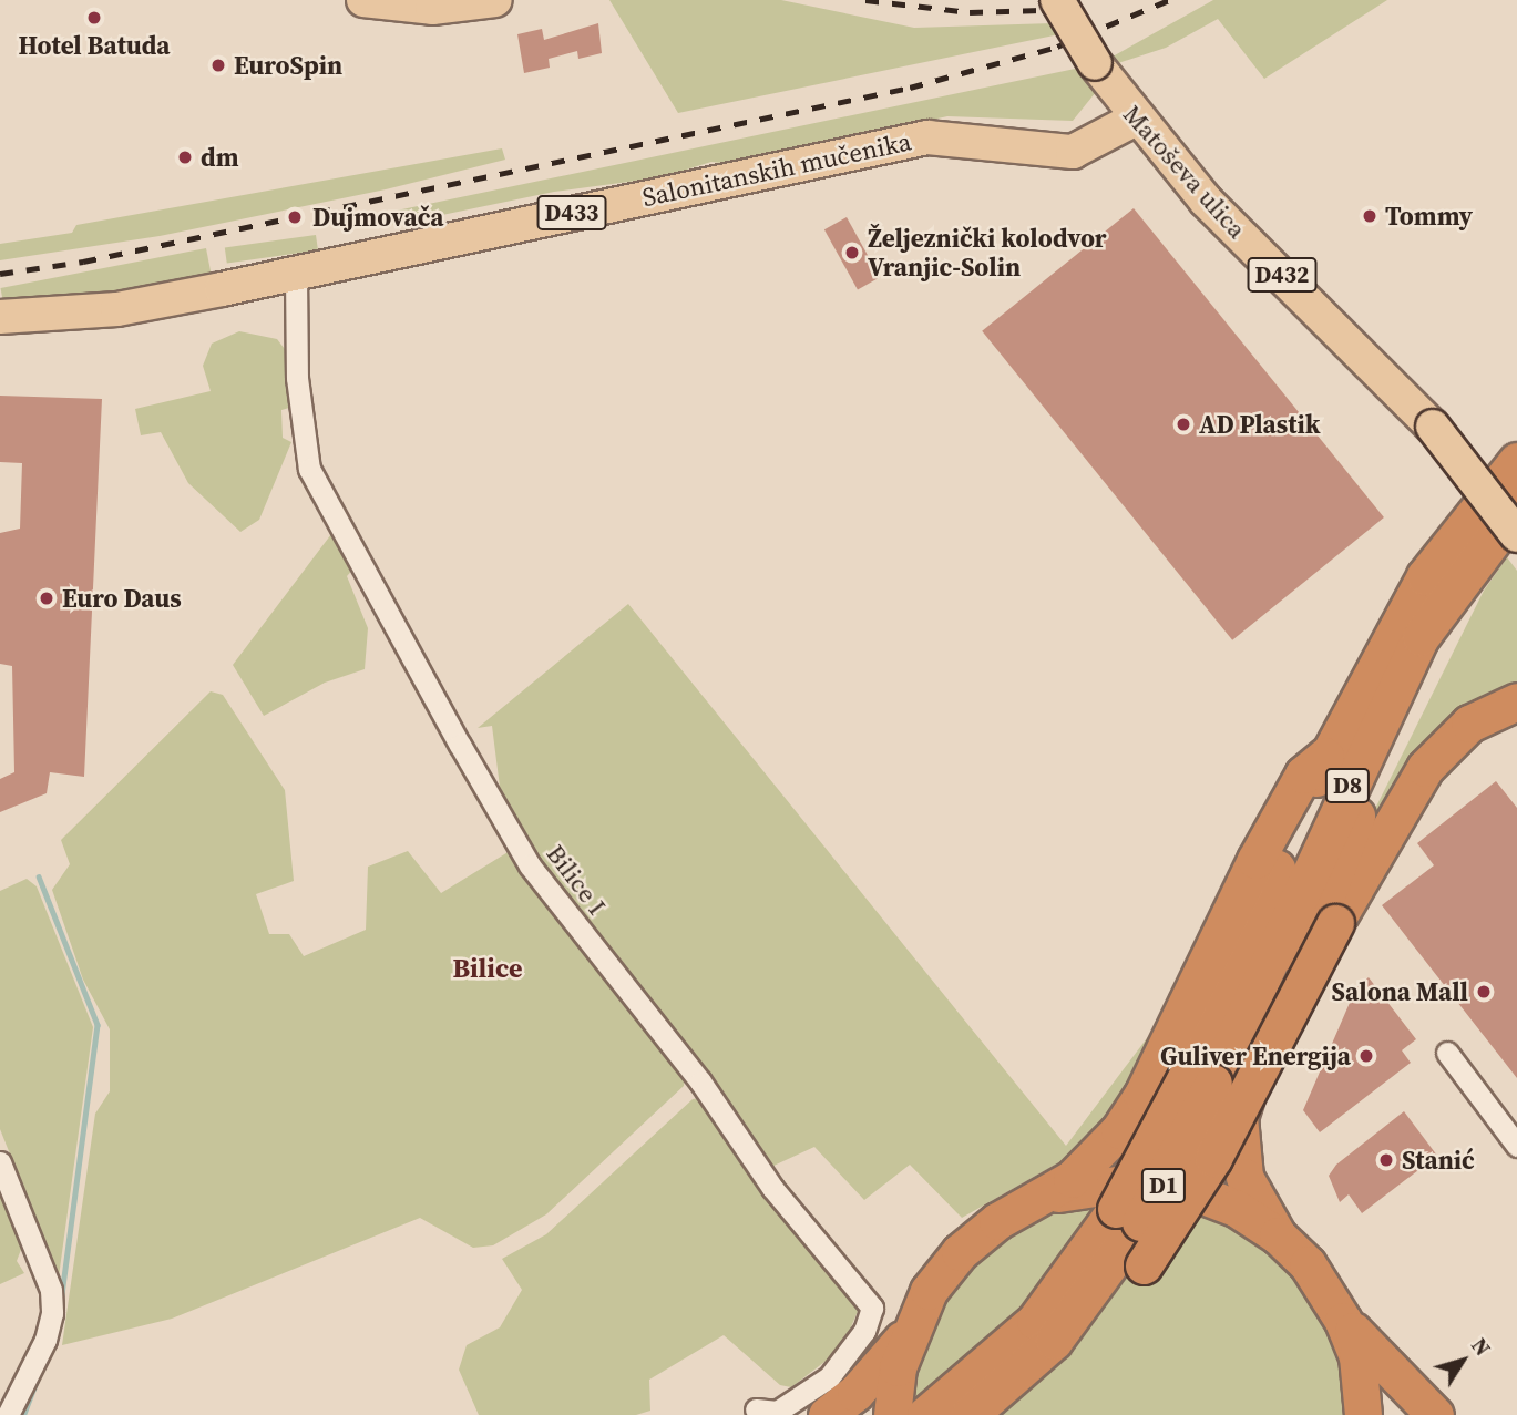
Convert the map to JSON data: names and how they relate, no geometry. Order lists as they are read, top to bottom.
{
  "streets": {
    "highway": ["D8", "D1"],
    "main road": [
      "Salonitanskih mučenika",
      "Matoševa ulica",
      "D433",
      "D432"
    ],
    "street": ["Bilice I"]
  },
  "crossings": [
    ["Salonitanskih mučenika", "Matoševa ulica"],
    ["Salonitanskih mučenika", "Bilice I"]
  ],
  "districts": ["Bilice"],
  "places": [
    "Hotel Batuda",
    "EuroSpin",
    "dm",
    "Tommy",
    "Dujmovača",
    "Željeznički kolodvor Vranjic-Solin",
    "AD Plastik",
    "Euro Daus",
    "Salona Mall",
    "Guliver Energija",
    "Stanić"
  ],
  "north": "top right"
}
